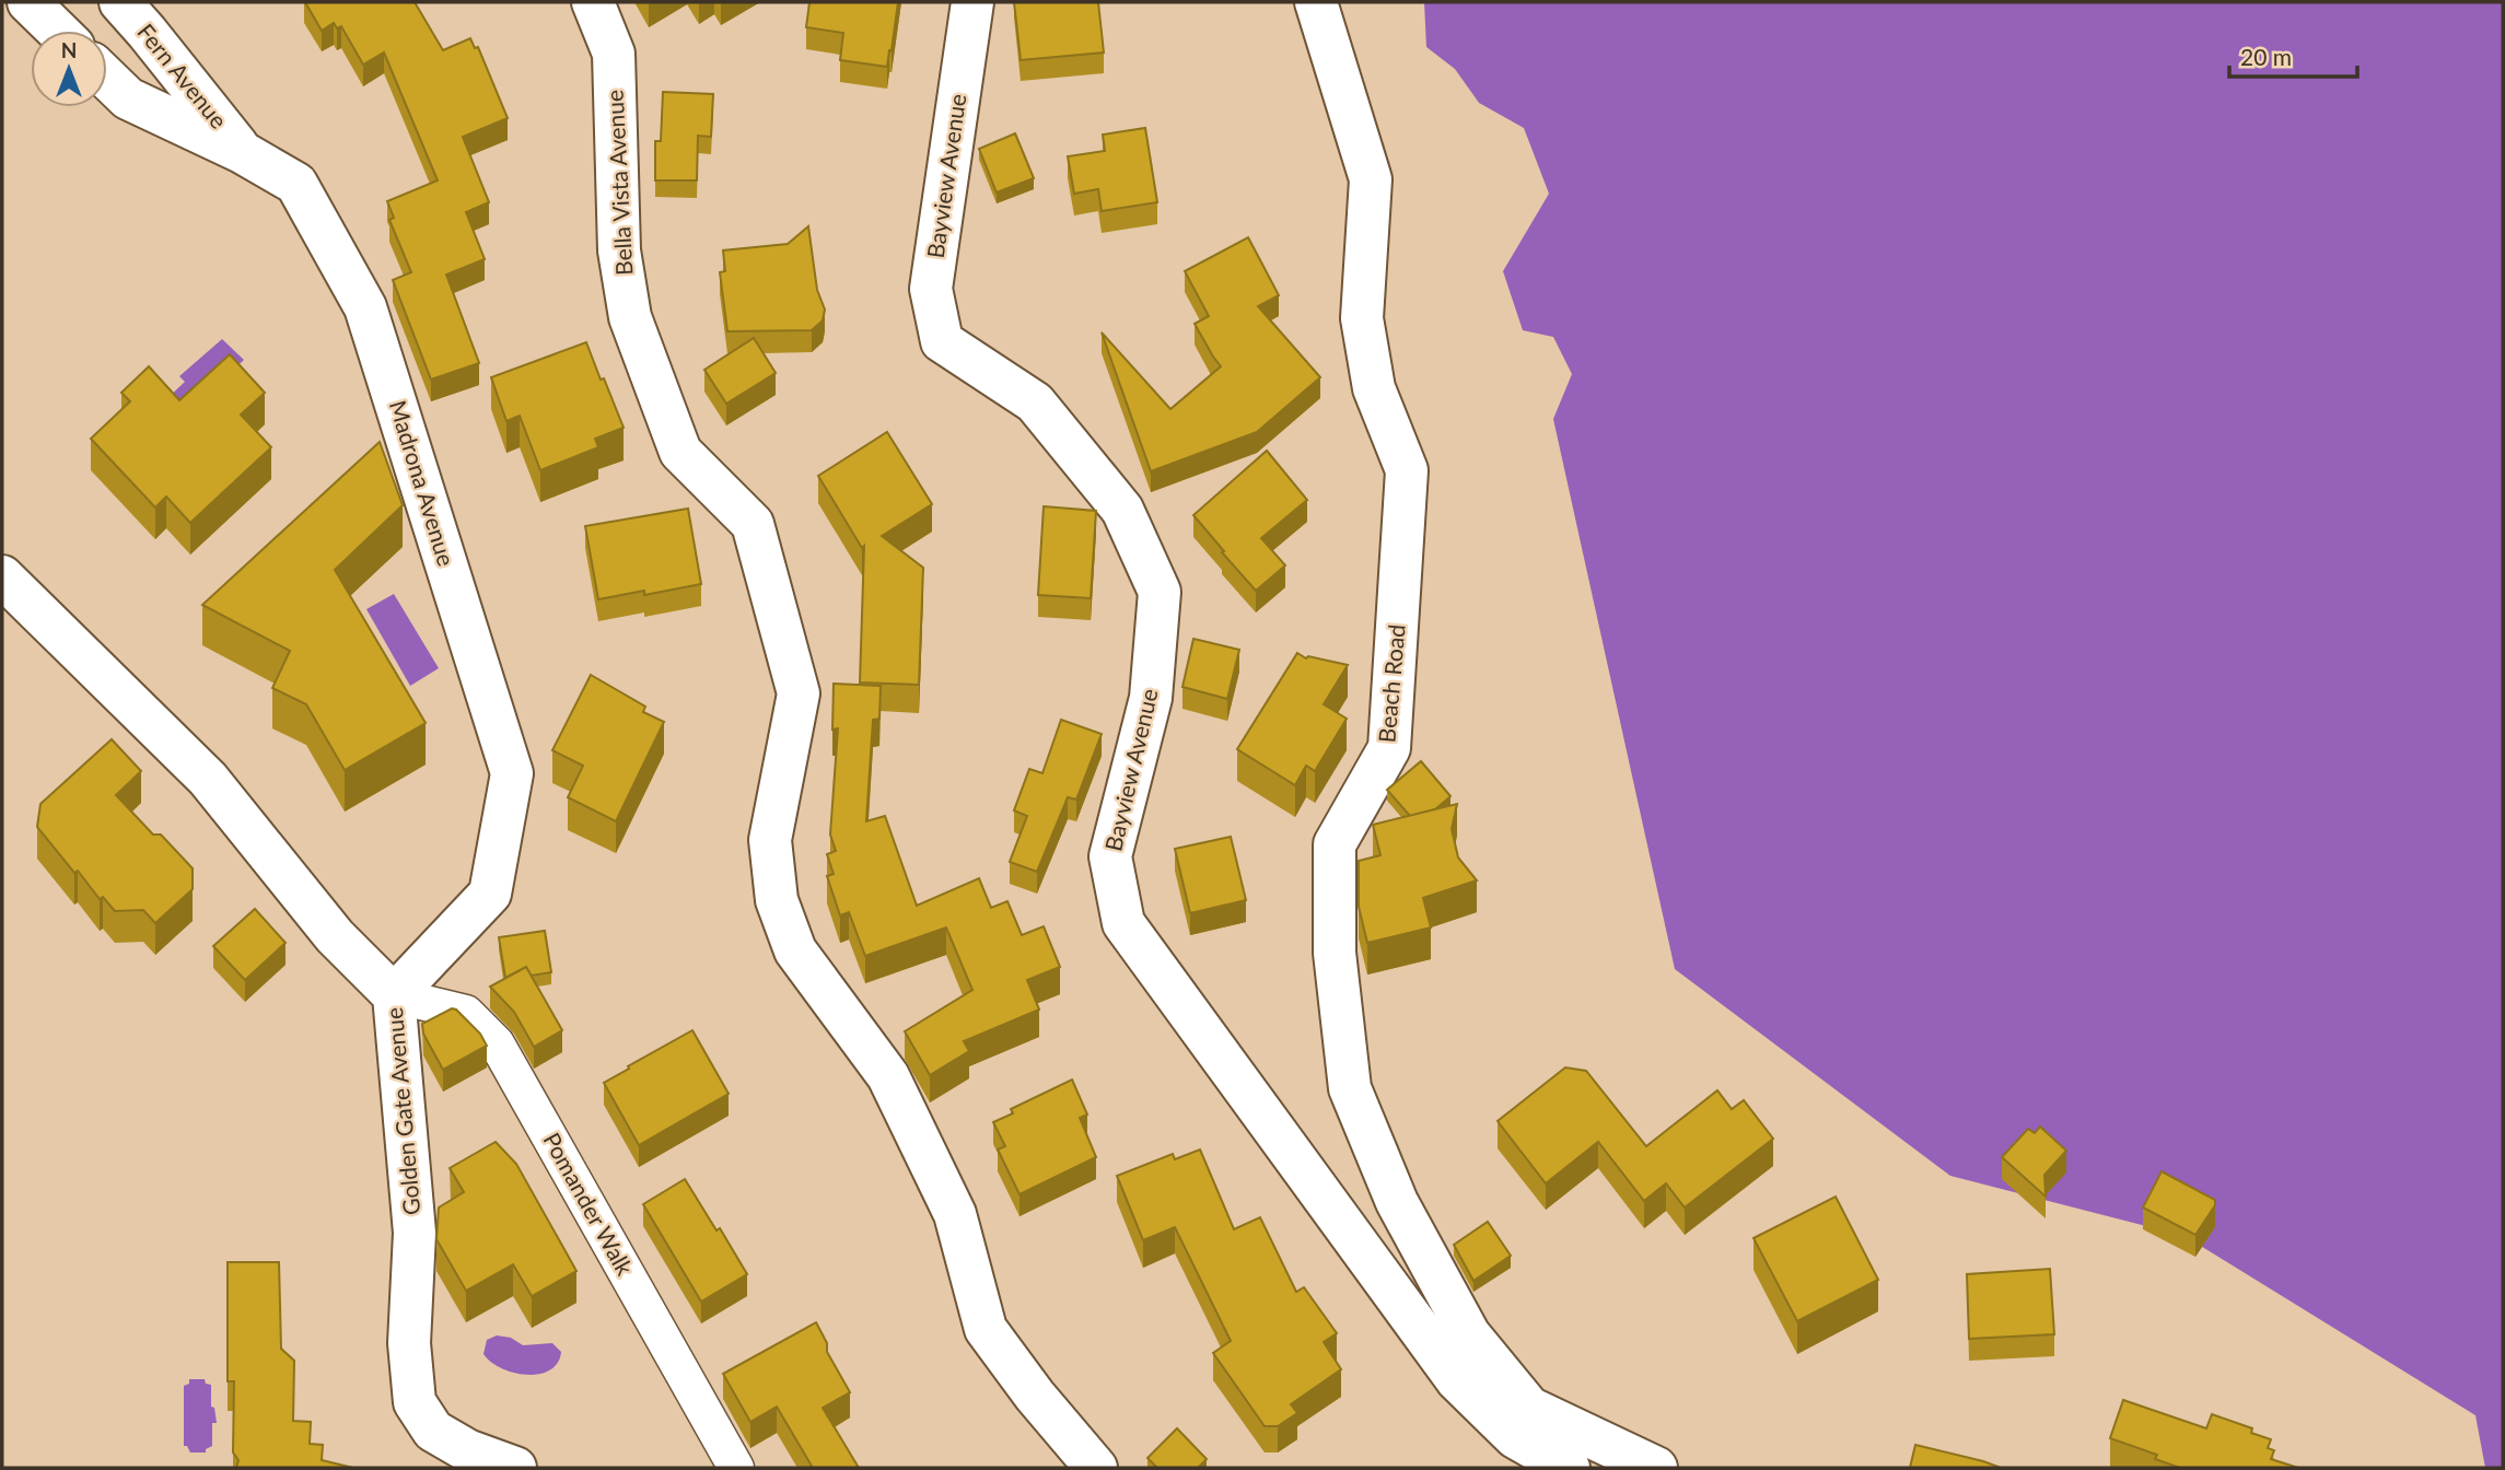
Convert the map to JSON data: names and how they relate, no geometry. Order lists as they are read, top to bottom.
{
  "streets": {
    "street": [
      "Fern Avenue",
      "Bayview Avenue",
      "Bella Vista Avenue",
      "Madrona Avenue",
      "Beach Road",
      "Golden Gate Avenue",
      "Pomander Walk"
    ]
  },
  "crossings": [
    ["Fern Avenue", "Madrona Avenue"],
    ["Madrona Avenue", "Golden Gate Avenue"],
    ["Madrona Avenue", "Pomander Walk"],
    ["Golden Gate Avenue", "Pomander Walk"]
  ],
  "scale_bar": "20 m",
  "north": "top"
}
